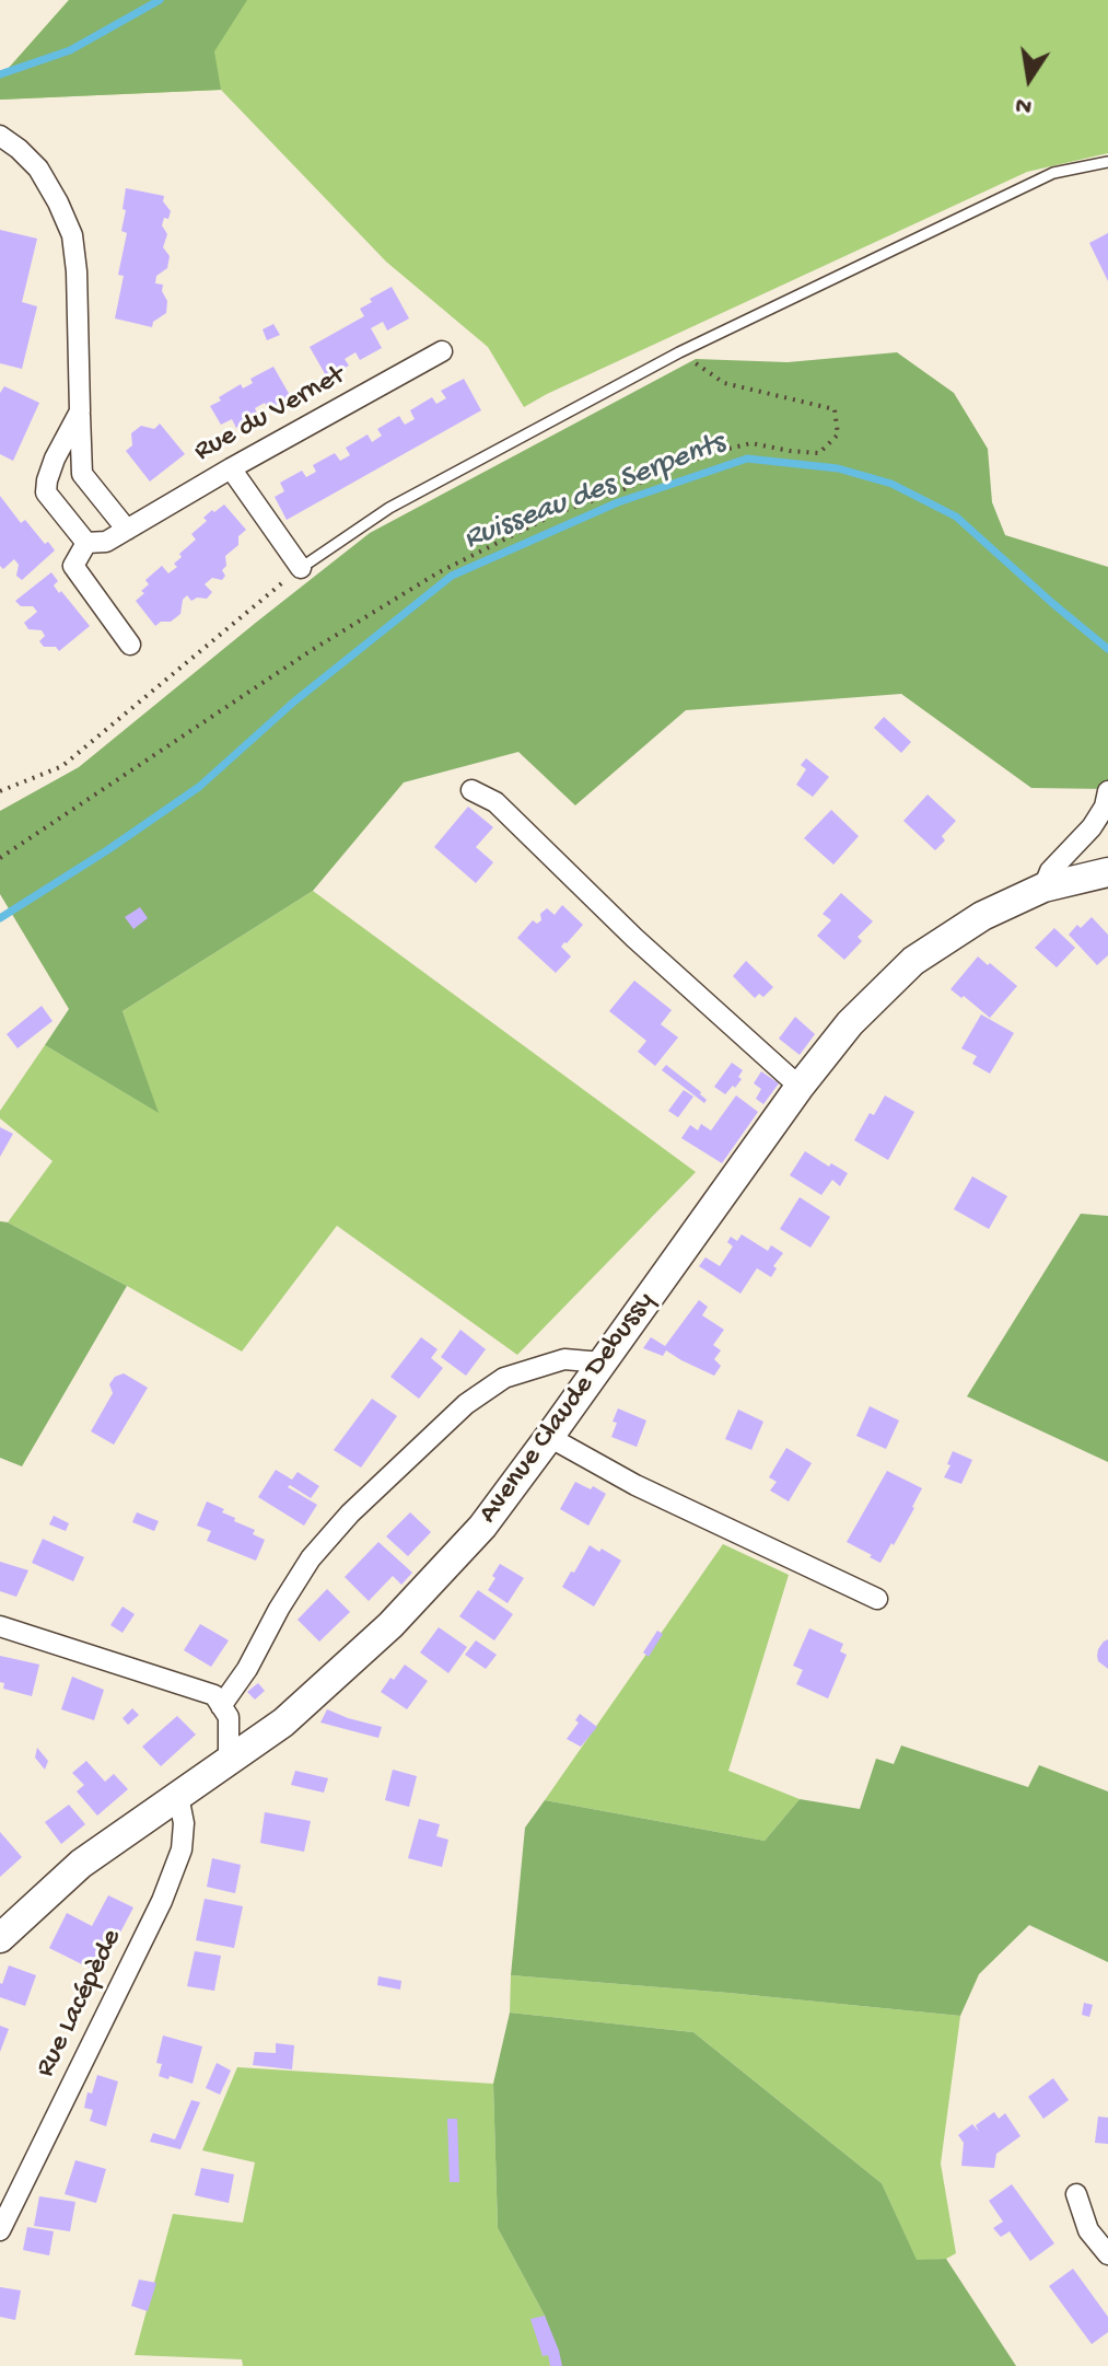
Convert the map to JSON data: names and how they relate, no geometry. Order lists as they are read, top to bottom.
{
  "streets": {
    "main road": ["Avenue Claude Debussy"],
    "street": ["Rue du Vernet", "Rue Lacépède"]
  },
  "crossings": [
    ["Avenue Claude Debussy", "Rue Lacépède"]
  ],
  "water": ["Ruisseau des Serpents"],
  "north": "bottom"
}
